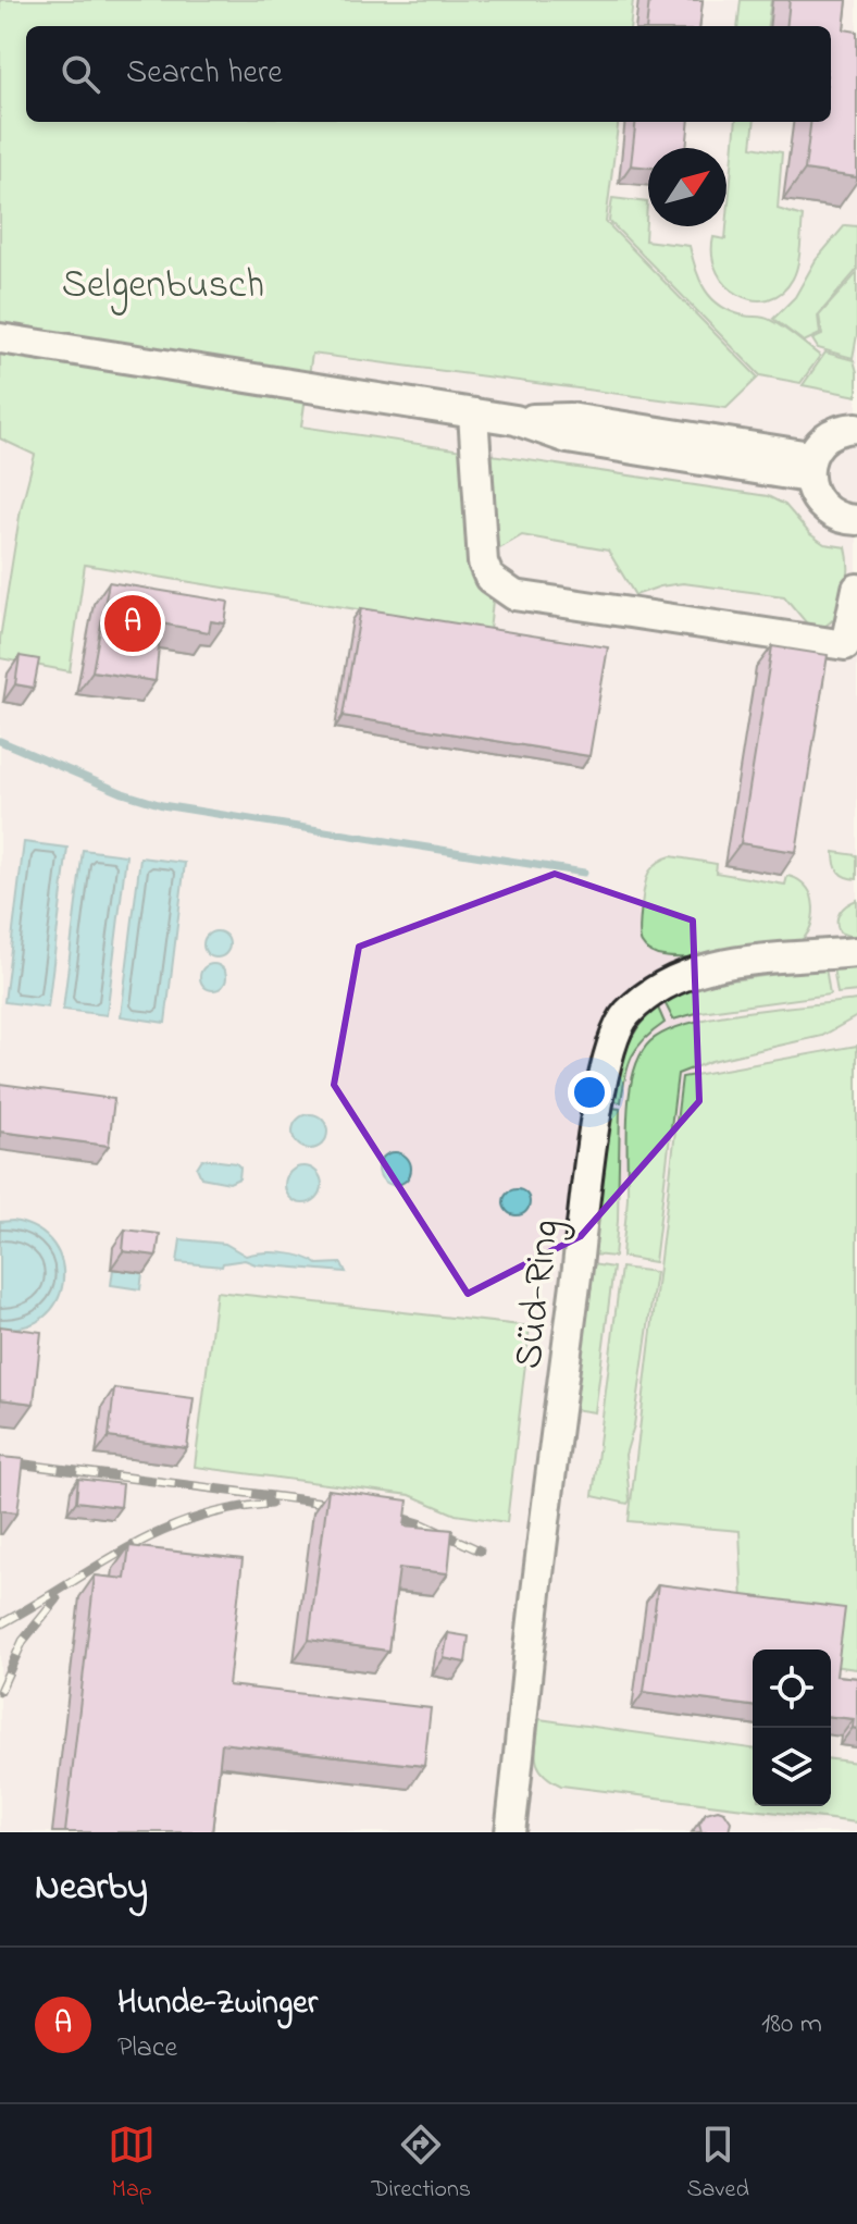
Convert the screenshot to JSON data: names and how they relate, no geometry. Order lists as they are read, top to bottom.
{
  "streets": {
    "street": ["Süd-Ring"]
  },
  "parks": ["Selgenbusch"],
  "north": "top right",
  "page": {
    "search": "Search here",
    "pins": "A",
    "heading": "Nearby",
    "list": [
      {
        "mark": "A",
        "name": "Hunde-Zwinger",
        "note": "Place",
        "value": "180 m"
      }
    ],
    "nav": ["Map", "Directions", "Saved"]
  }
}
